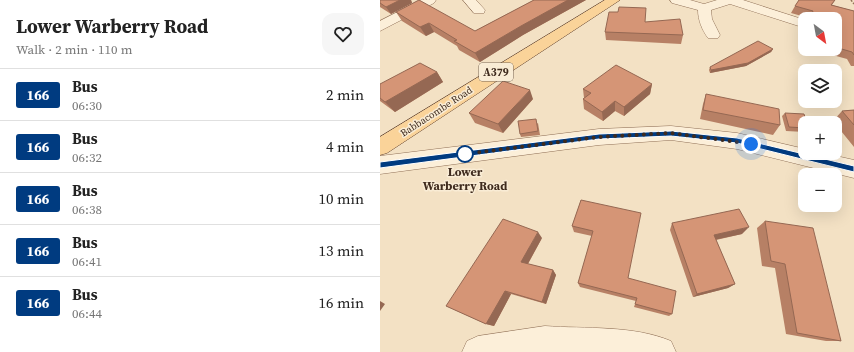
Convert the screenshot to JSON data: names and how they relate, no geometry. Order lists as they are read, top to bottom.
{
  "streets": {
    "main road": ["A379", "Babbacombe Road"]
  },
  "places": ["Lower Warberry Road"],
  "lines": ["bus line 166"],
  "north": "bottom right",
  "page": {
    "heading": ["Lower Warberry Road", "Walk · 2 min · 110 m"],
    "map_buttons": ["+", "−"],
    "list": [
      {
        "mark": "166",
        "name": "Bus",
        "note": "06:30",
        "value": "2 min"
      },
      {
        "mark": "166",
        "name": "Bus",
        "note": "06:32",
        "value": "4 min"
      },
      {
        "mark": "166",
        "name": "Bus",
        "note": "06:38",
        "value": "10 min"
      },
      {
        "mark": "166",
        "name": "Bus",
        "note": "06:41",
        "value": "13 min"
      },
      {
        "mark": "166",
        "name": "Bus",
        "note": "06:44",
        "value": "16 min"
      }
    ]
  }
}
